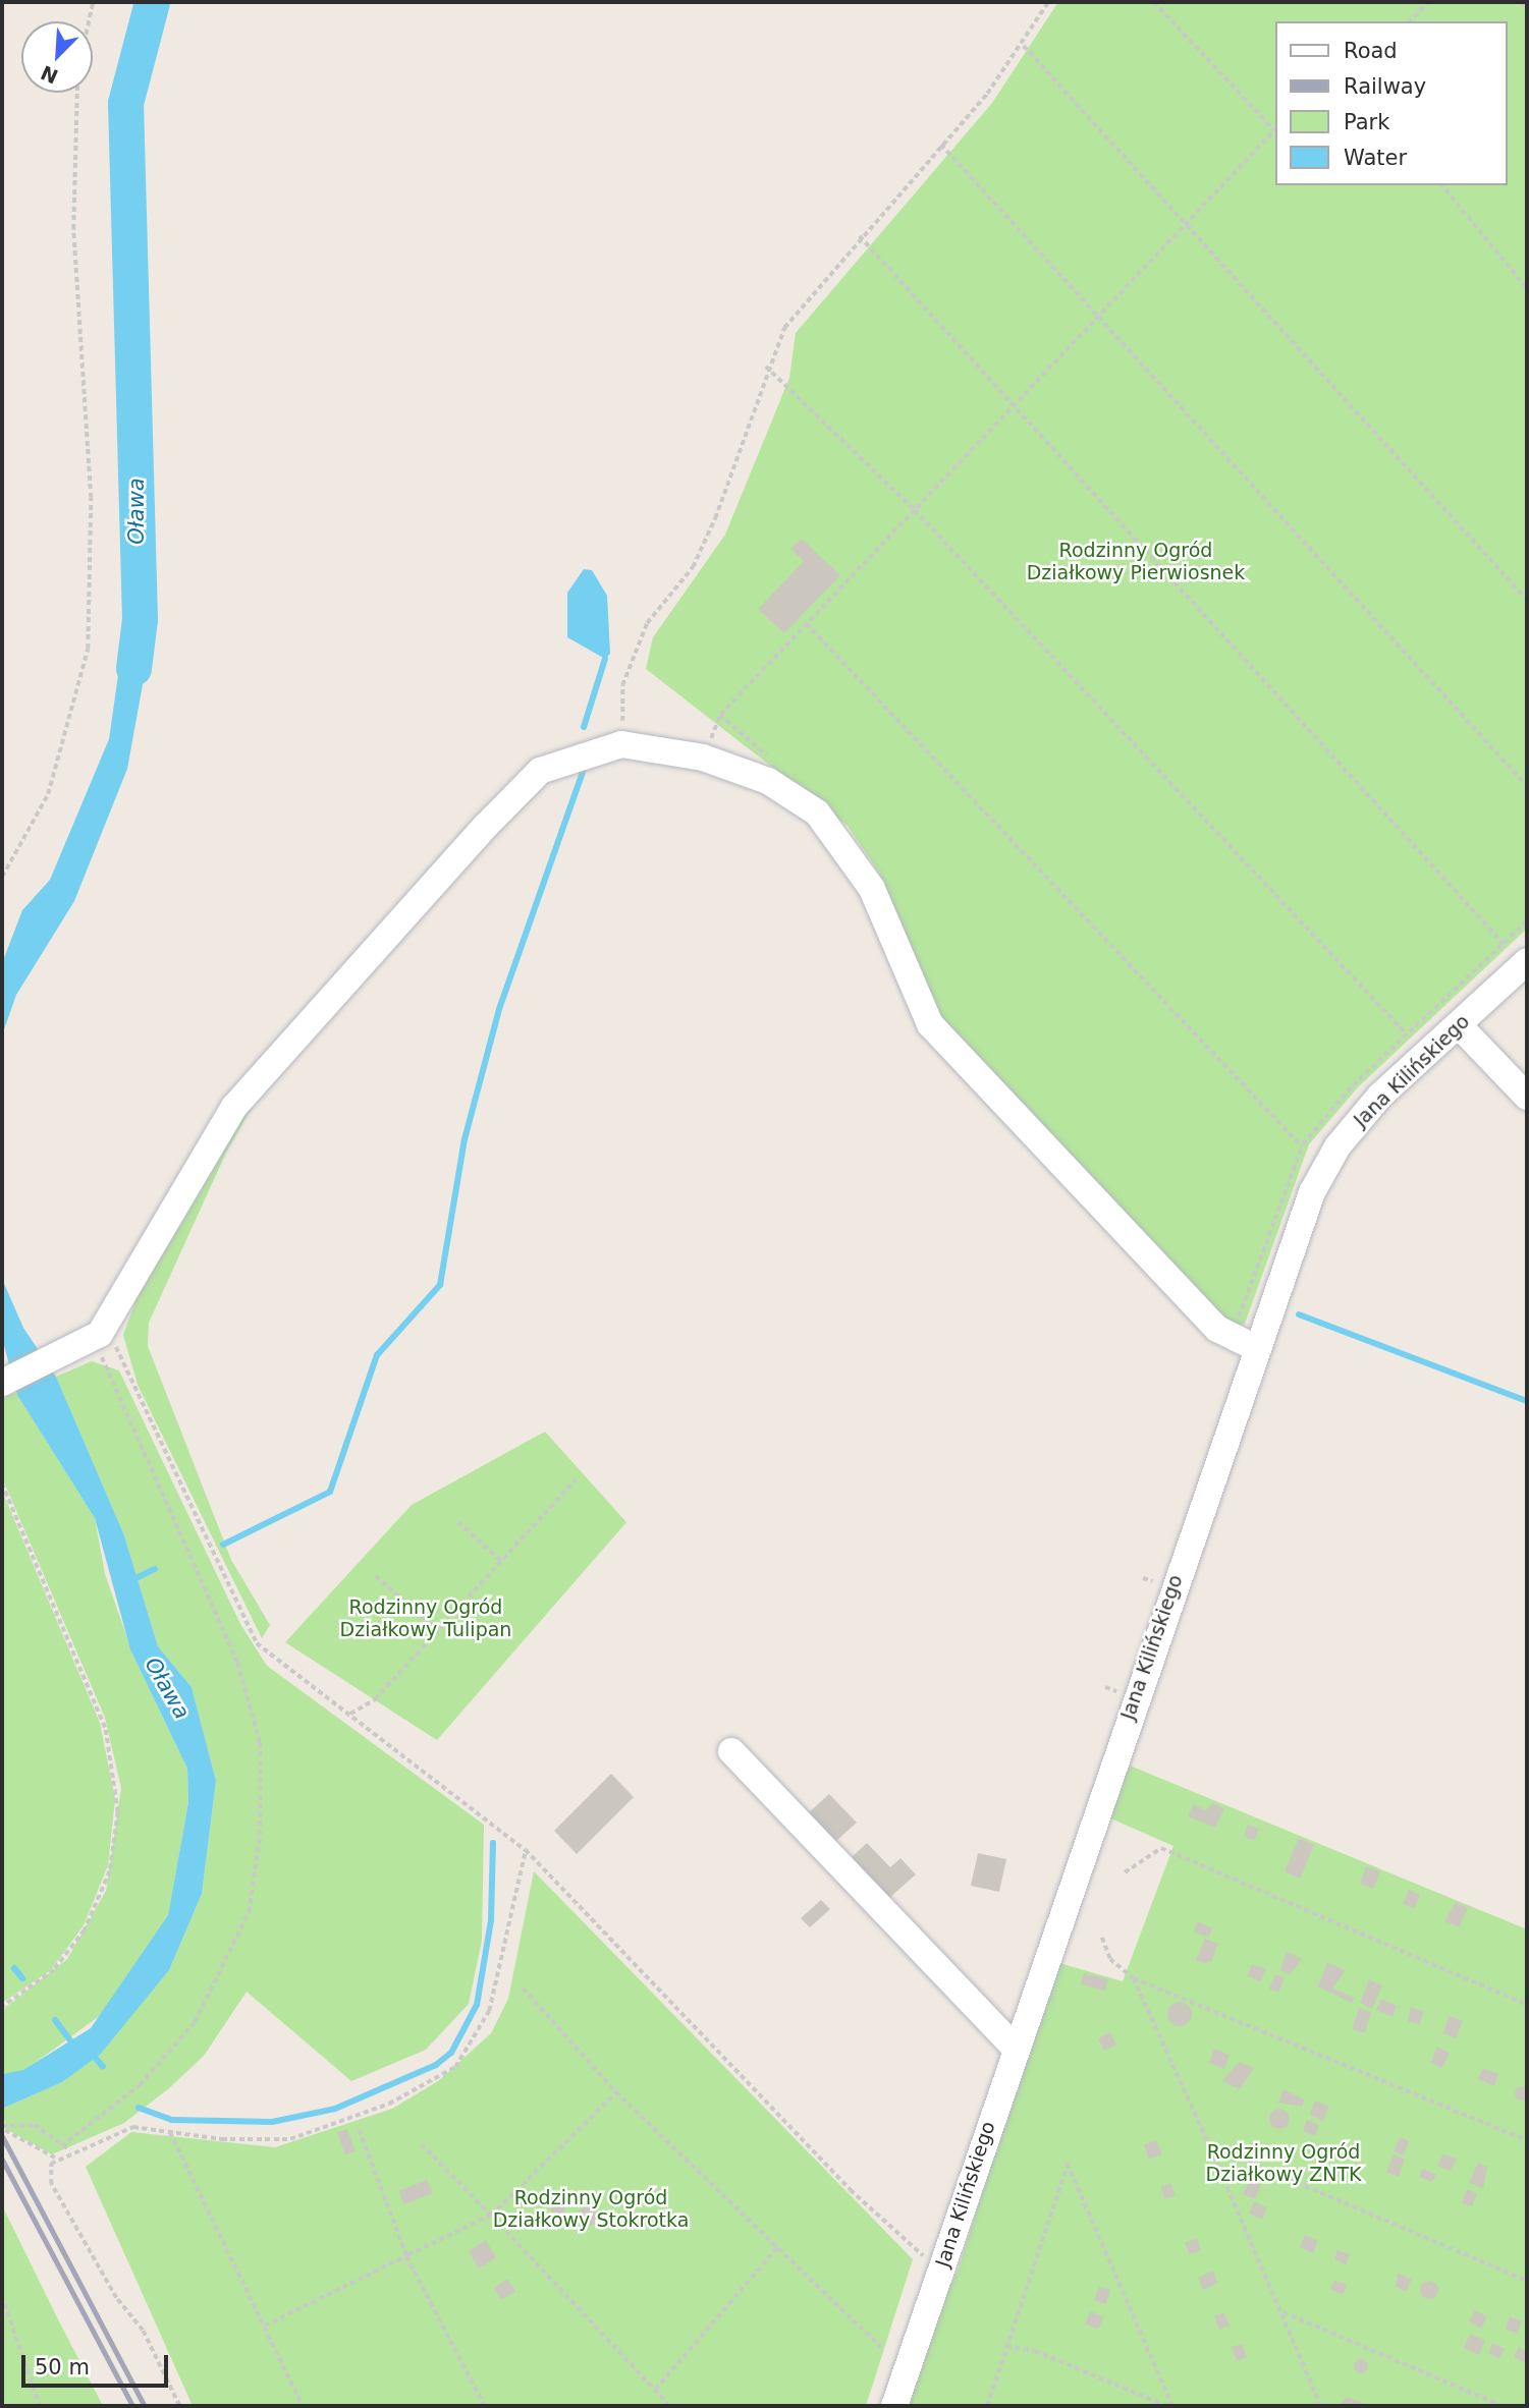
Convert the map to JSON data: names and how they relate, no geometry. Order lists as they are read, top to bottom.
{
  "streets": {
    "street": ["Jana Kilińskiego"]
  },
  "water": ["Oława"],
  "parks": [
    "Rodzinny Ogród Działkowy Pierwiosnek",
    "Rodzinny Ogród Działkowy Tulipan",
    "Rodzinny Ogród Działkowy ZNTK",
    "Rodzinny Ogród Działkowy Stokrotka"
  ],
  "legend": [
    "Road",
    "Railway",
    "Park",
    "Water"
  ],
  "scale_bar": "50 m",
  "north": "bottom left"
}
